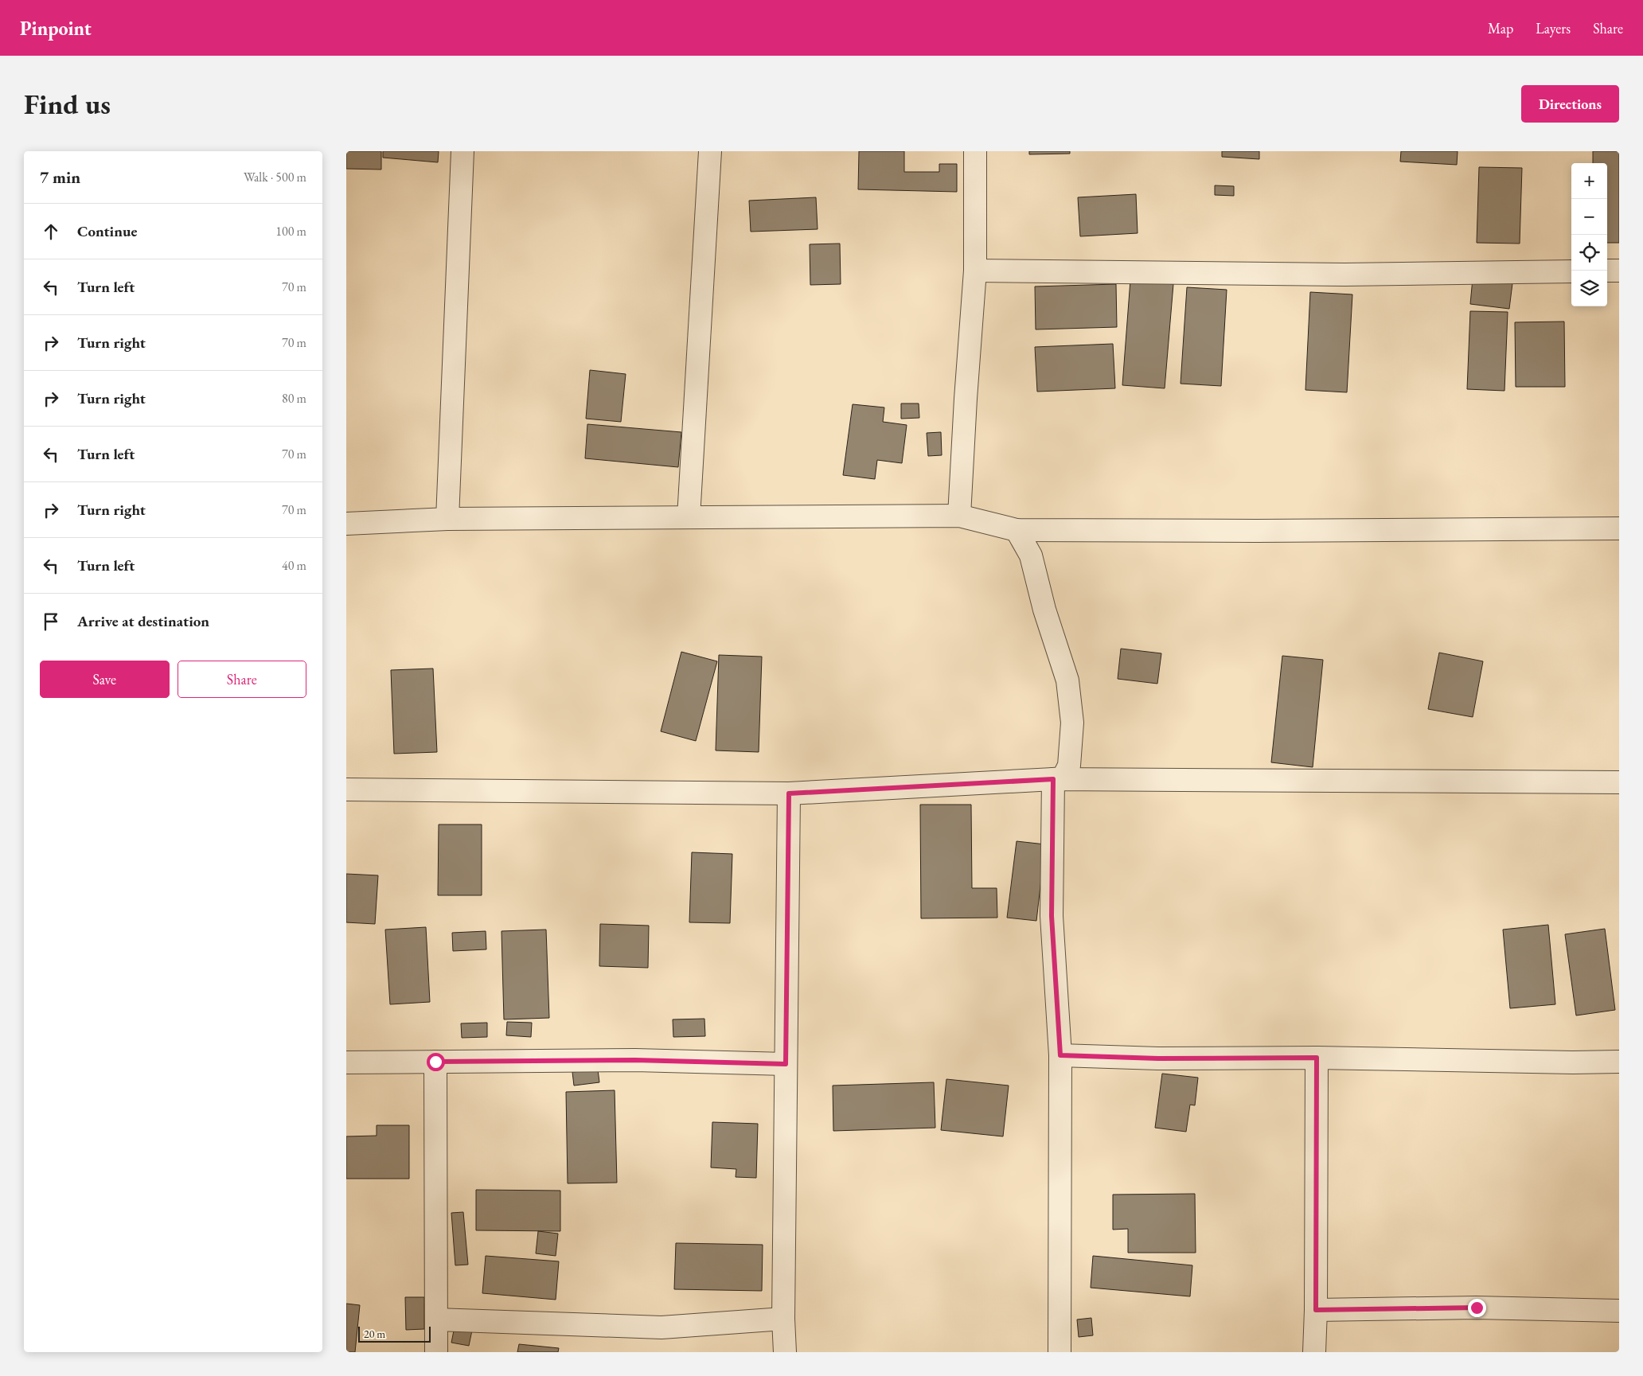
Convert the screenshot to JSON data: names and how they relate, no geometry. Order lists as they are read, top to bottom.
{
  "scale_bar": "20 m",
  "page": {
    "header": "Pinpoint",
    "nav": ["Map", "Layers", "Share"],
    "buttons": [
      "Directions",
      ["Save", "Share"]
    ],
    "title": "Find us",
    "heading": ["7 min", "Walk · 500 m"],
    "map_buttons": ["+", "−"],
    "list": [
      ["Continue", "100 m"],
      ["Turn left", "70 m"],
      ["Turn right", "70 m"],
      ["Turn right", "80 m"],
      ["Turn left", "70 m"],
      ["Turn right", "70 m"],
      ["Turn left", "40 m"],
      "Arrive at destination"
    ],
    "scale": "20 m"
  }
}
